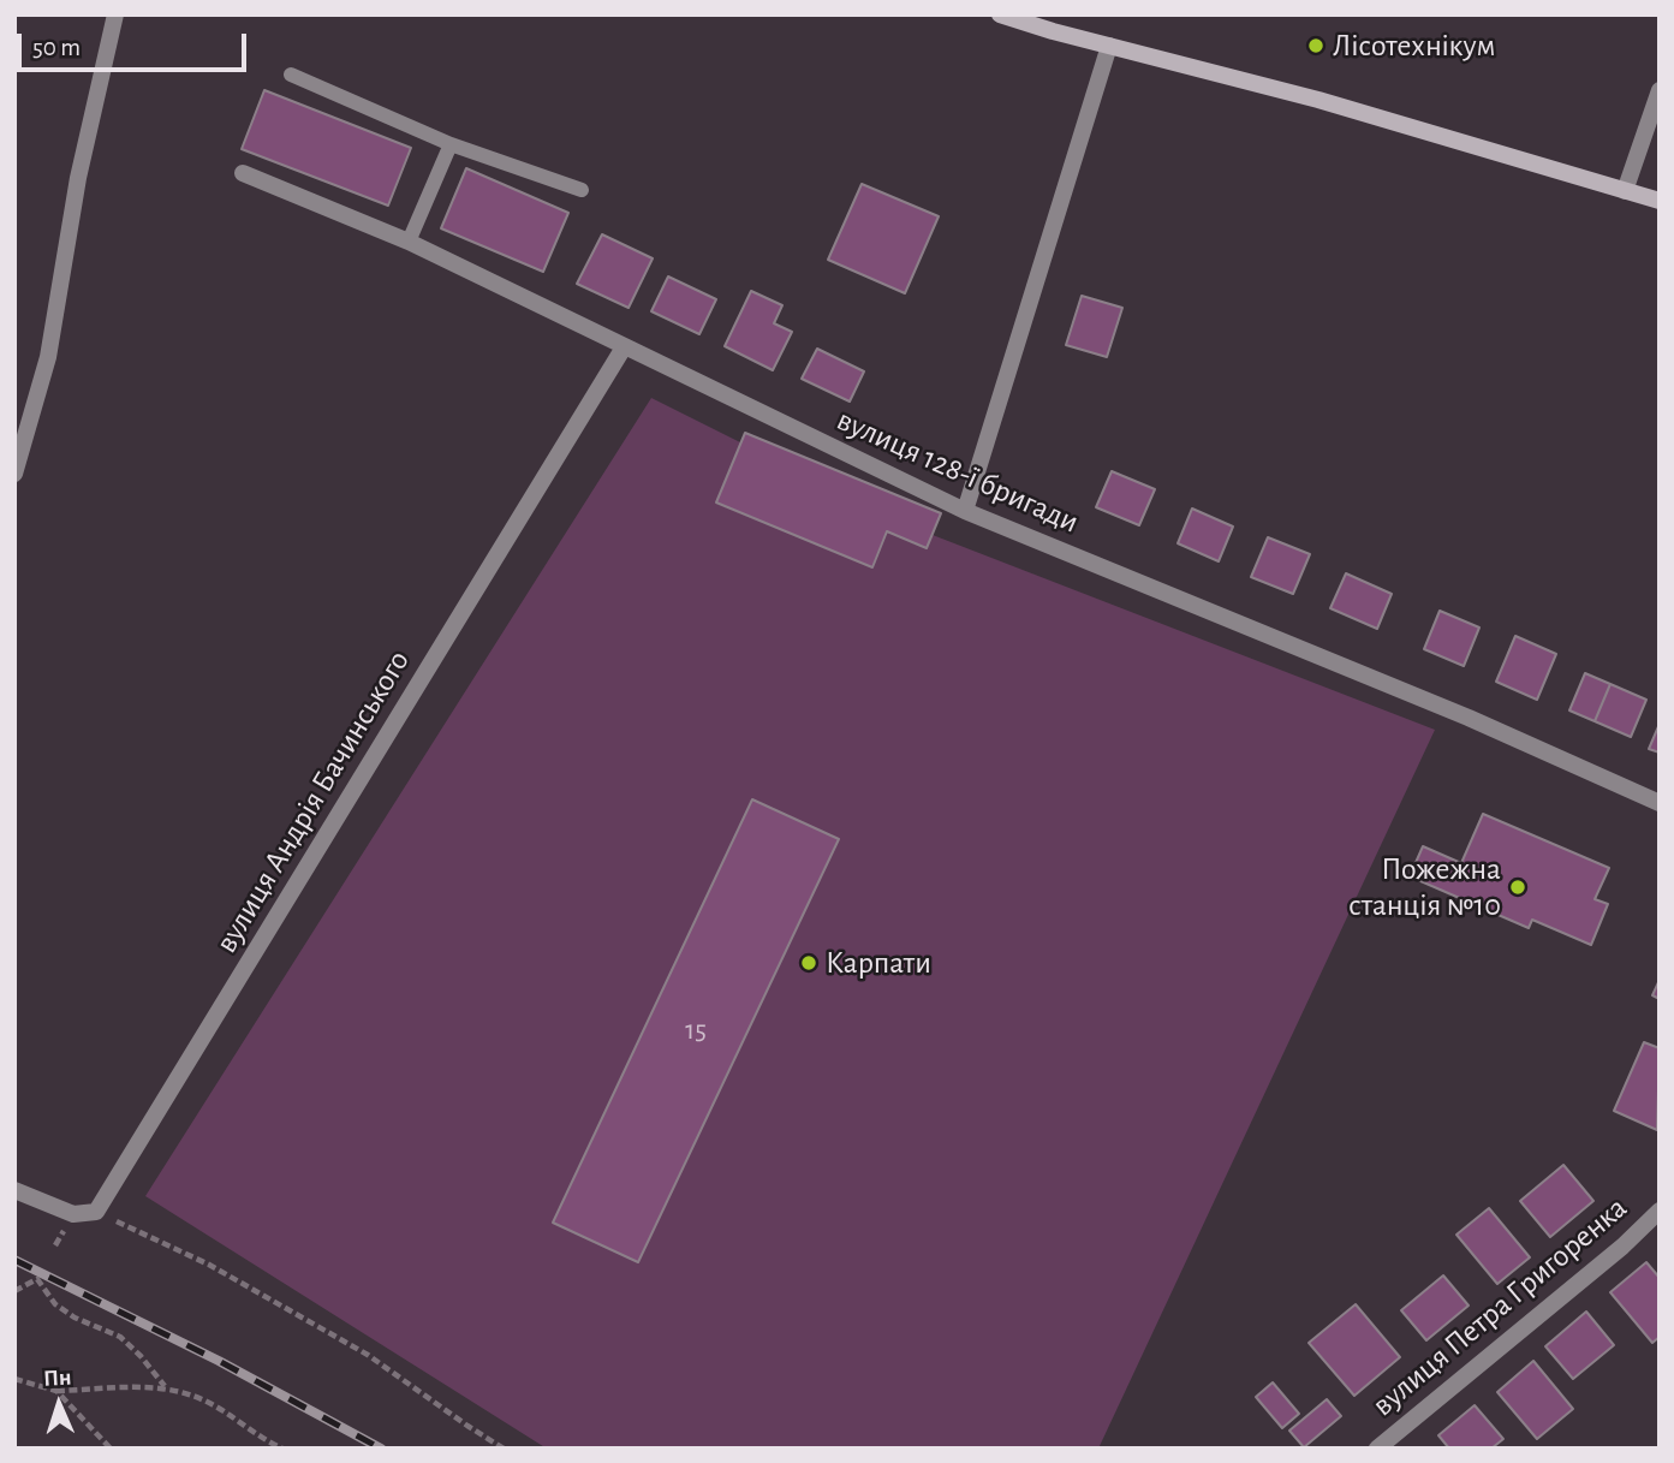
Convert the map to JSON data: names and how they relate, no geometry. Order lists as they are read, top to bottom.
{
  "streets": {
    "street": ["вулиця 128-ї бригади", "вулиця Андрія Бачинського", "вулиця Петра Григоренка"]
  },
  "crossings": [
    ["вулиця 128-ї бригади", "вулиця Андрія Бачинського"]
  ],
  "places": ["Лісотехнікум", "Пожежна станція №10", "Карпати"],
  "house_numbers": ["15"],
  "scale_bar": "50 m",
  "north": "top"
}
